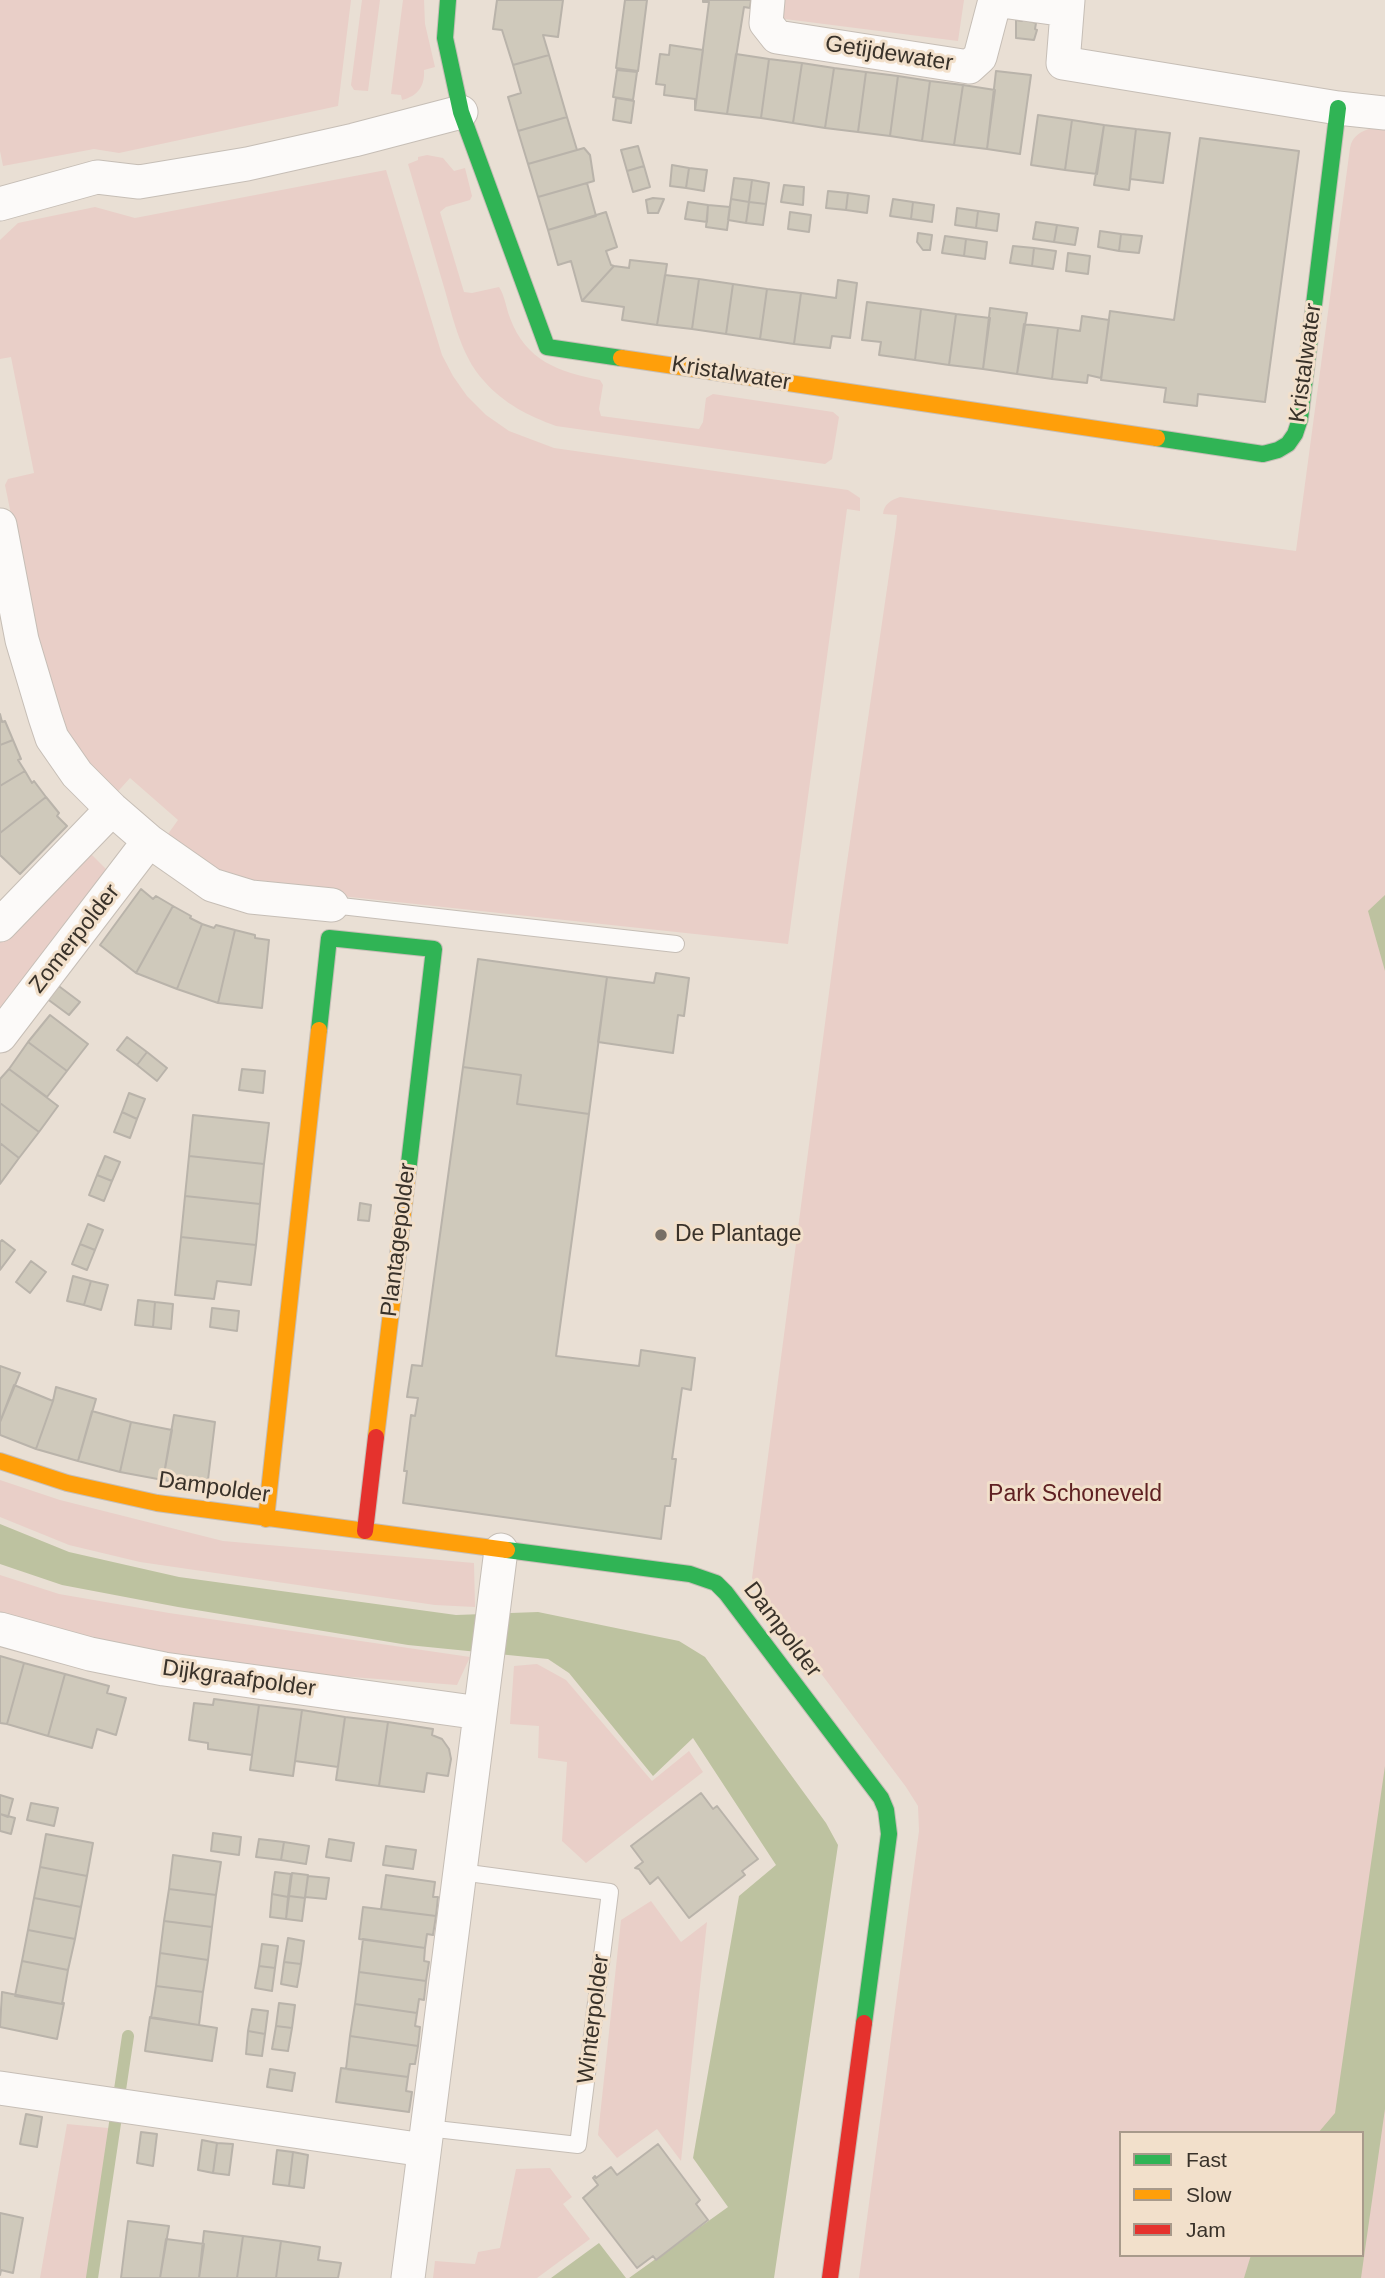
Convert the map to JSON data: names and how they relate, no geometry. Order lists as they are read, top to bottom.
{
  "streets": {
    "street": [
      "Getijdewater",
      "Kristalwater",
      "Zomerpolder",
      "Plantagepolder",
      "Dampolder",
      "Dijkgraafpolder",
      "Winterpolder"
    ]
  },
  "crossings": [
    ["Plantagepolder", "Dampolder"]
  ],
  "parks": ["Park Schoneveld"],
  "places": ["De Plantage"],
  "legend": ["Fast", "Slow", "Jam"]
}
